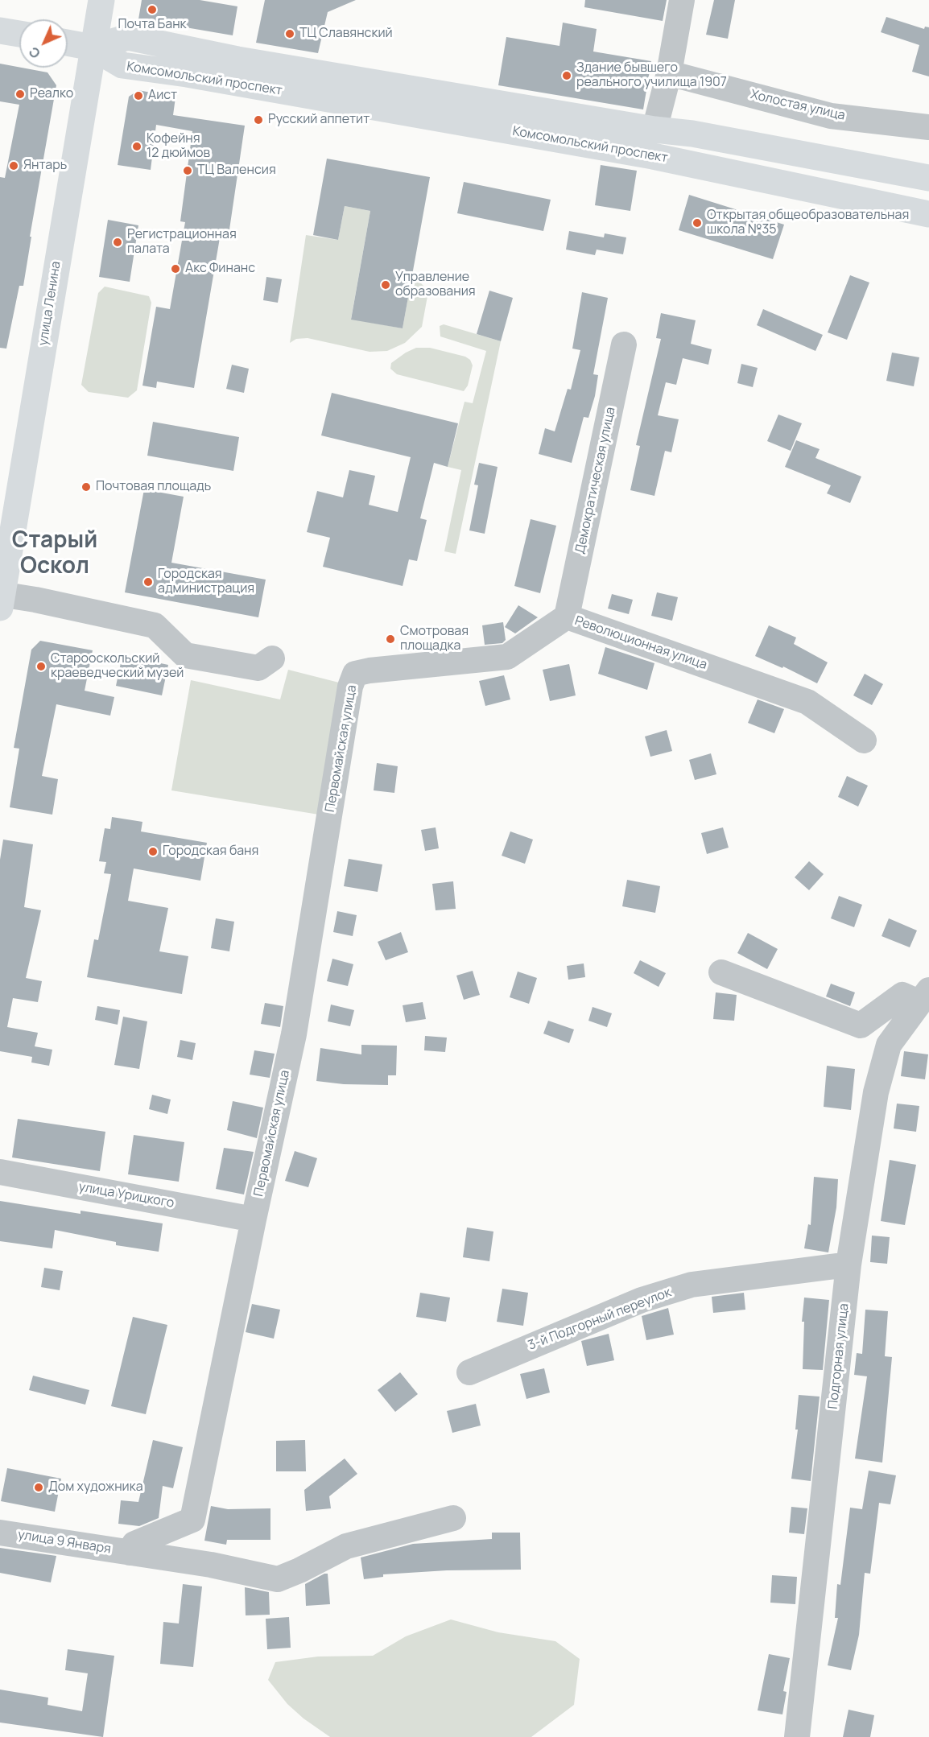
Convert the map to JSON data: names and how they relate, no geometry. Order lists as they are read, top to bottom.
{
  "streets": {
    "main road": ["Комсомольский проспект", "улица Ленина"],
    "street": [
      "Холостая улица",
      "Демократическая улица",
      "Революционная улица",
      "Первомайская улица",
      "улица Урицкого",
      "3-й Подгорный переулок",
      "Подгорная улица",
      "улица 9 Января"
    ]
  },
  "crossings": [
    ["Комсомольский проспект", "улица Ленина"],
    ["Демократическая улица", "Революционная улица"],
    ["Революционная улица", "Первомайская улица"],
    ["Первомайская улица", "улица Урицкого"],
    ["Первомайская улица", "улица 9 Января"],
    ["3-й Подгорный переулок", "Подгорная улица"]
  ],
  "districts": ["Старый Оскол"],
  "places": [
    "Почта Банк",
    "ТЦ Славянский",
    "Здание бывшего реального училища 1907",
    "Реалко",
    "Аист",
    "Русский аппетит",
    "Кофейня 12 дюймов",
    "Янтарь",
    "ТЦ Валенсия",
    "Открытая общеобразовательная школа №35",
    "Регистрационная палата",
    "Акс Финанс",
    "Управление образования",
    "Почтовая площадь",
    "Городская администрация",
    "Смотровая площадка",
    "Старооскольский краеведческий музей",
    "Городская баня",
    "Дом художника"
  ],
  "north": "bottom left"
}
